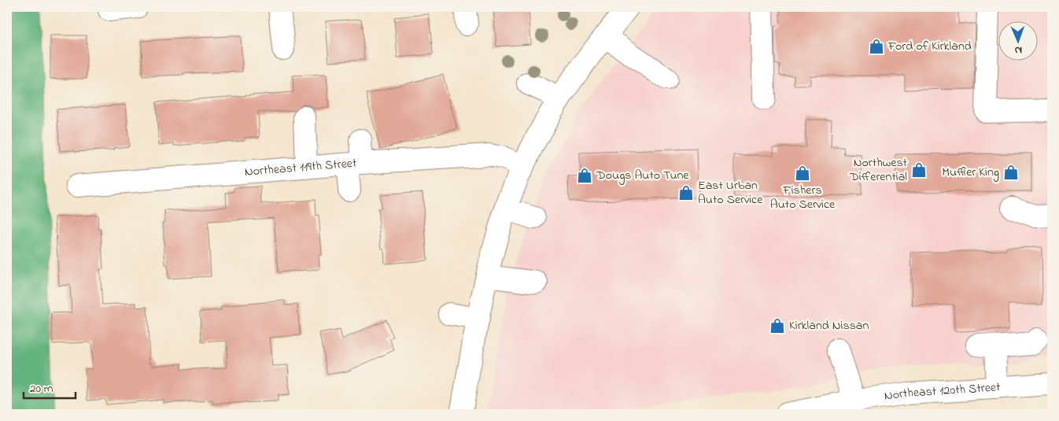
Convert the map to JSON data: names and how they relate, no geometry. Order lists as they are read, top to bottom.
{
  "streets": {
    "street": ["Northeast 119th Street", "Northeast 120th Street"]
  },
  "places": {
    "shop": [
      "Ford of Kirkland",
      "Northwest Differential",
      "Muffler King",
      "Fishers Auto Service",
      "Dougs Auto Tune",
      "East Urban Auto Service",
      "Kirkland Nissan"
    ]
  },
  "scale_bar": "20 m",
  "north": "bottom"
}
